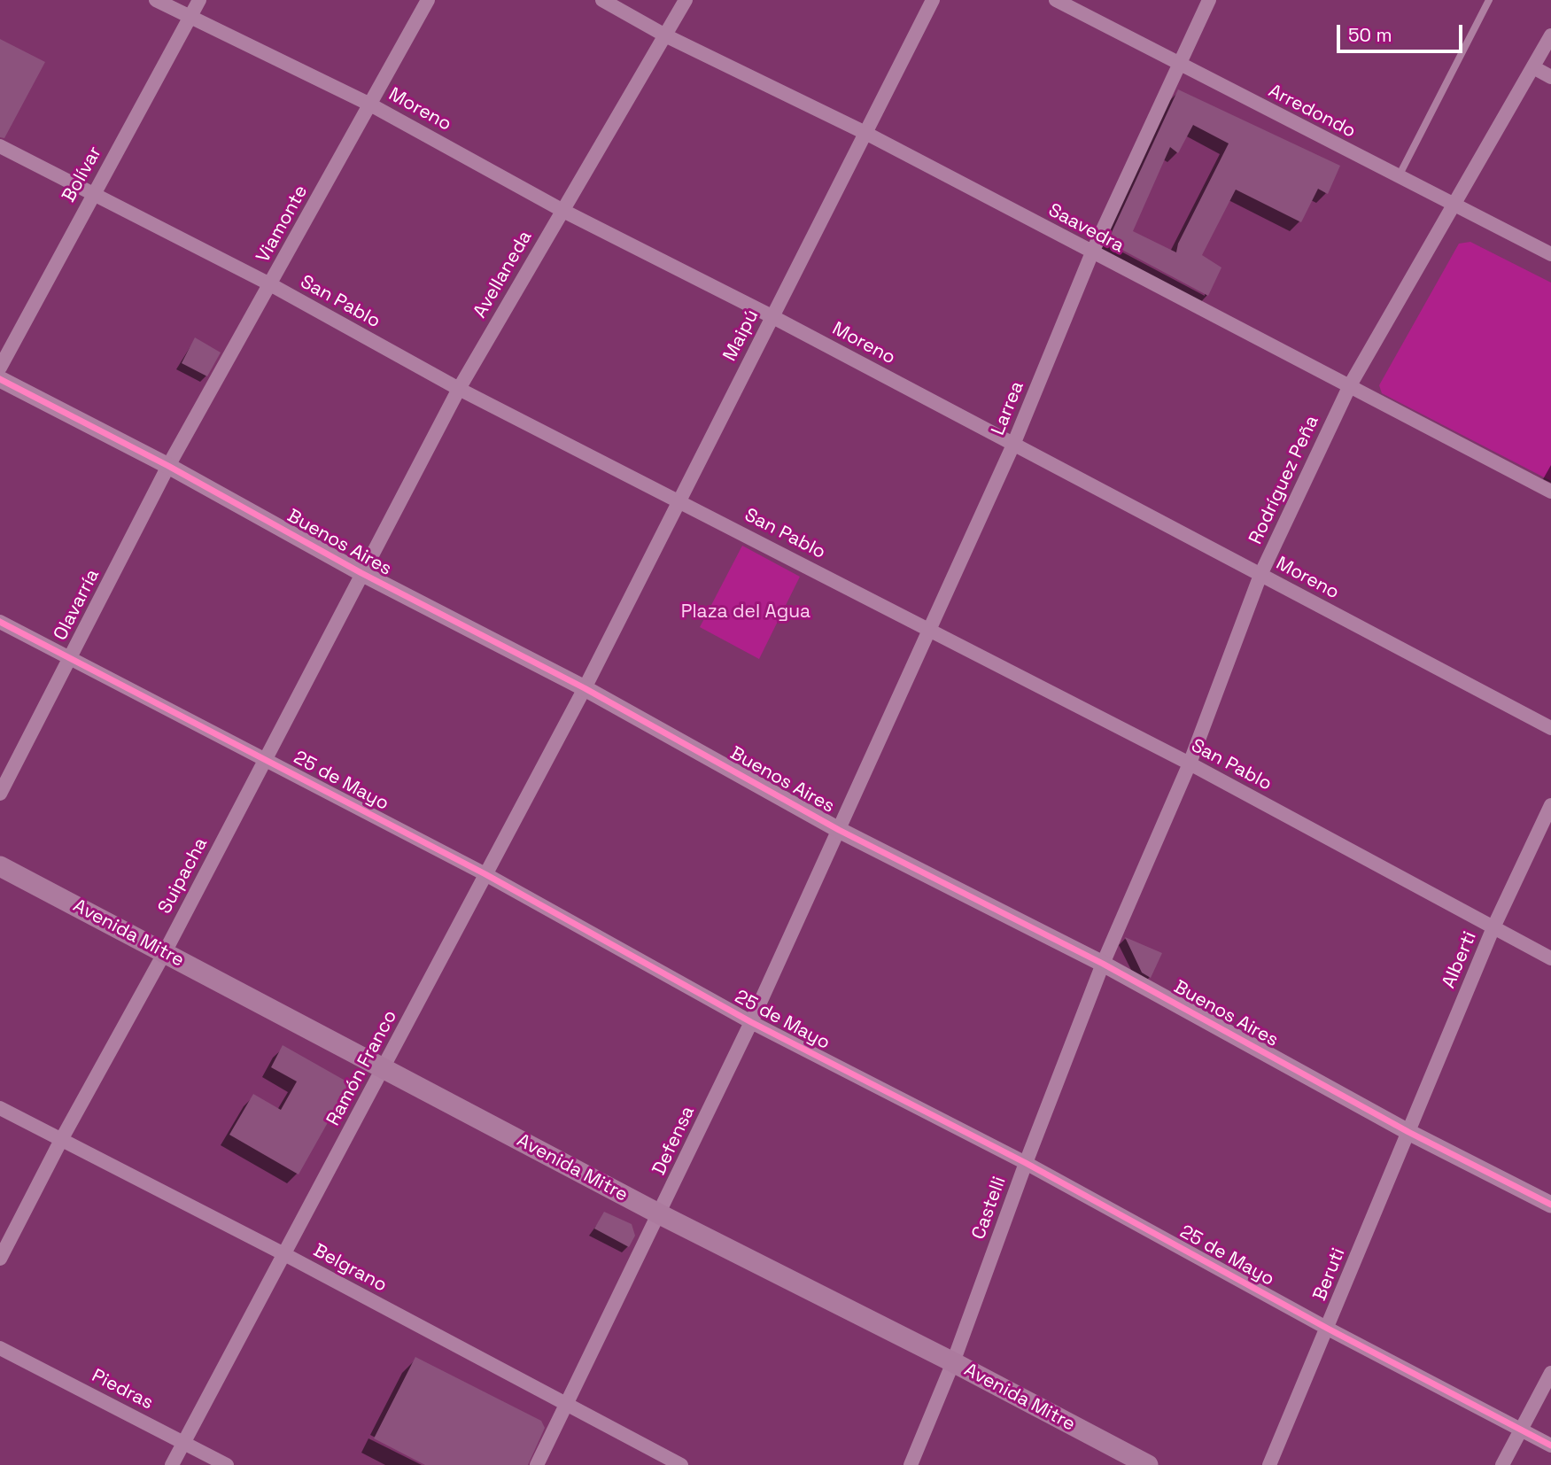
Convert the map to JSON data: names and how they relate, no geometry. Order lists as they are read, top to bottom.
{
  "streets": {
    "main road": ["Avenida Mitre"],
    "street": [
      "Moreno",
      "Arredondo",
      "Bolívar",
      "Viamonte",
      "Saavedra",
      "Avellaneda",
      "San Pablo",
      "Maipú",
      "Larrea",
      "Rodríguez Peña",
      "Buenos Aires",
      "Olavarría",
      "25 de Mayo",
      "Suipacha",
      "Alberti",
      "Ramón Franco",
      "Defensa",
      "Castelli",
      "Belgrano",
      "Beruti",
      "Piedras"
    ]
  },
  "crossings": [
    ["Moreno", "Bolívar"],
    ["Moreno", "Viamonte"],
    ["Moreno", "Avellaneda"],
    ["Moreno", "Maipú"],
    ["Moreno", "Larrea"],
    ["Moreno", "Rodríguez Peña"],
    ["Arredondo", "Larrea"],
    ["Arredondo", "Rodríguez Peña"],
    ["Bolívar", "San Pablo"],
    ["Viamonte", "San Pablo"],
    ["Viamonte", "Buenos Aires"],
    ["Viamonte", "Olavarría"],
    ["Saavedra", "Avellaneda"],
    ["Saavedra", "Maipú"],
    ["Saavedra", "Larrea"],
    ["Saavedra", "Rodríguez Peña"],
    ["Avellaneda", "San Pablo"],
    ["Avellaneda", "Buenos Aires"],
    ["Avellaneda", "Suipacha"],
    ["San Pablo", "Maipú"],
    ["San Pablo", "Larrea"],
    ["San Pablo", "Rodríguez Peña"],
    ["San Pablo", "Alberti"],
    ["Maipú", "Buenos Aires"],
    ["Maipú", "Ramón Franco"],
    ["Larrea", "Buenos Aires"],
    ["Larrea", "Defensa"],
    ["Rodríguez Peña", "Buenos Aires"],
    ["Rodríguez Peña", "Castelli"],
    ["Buenos Aires", "Olavarría"],
    ["Buenos Aires", "Suipacha"],
    ["Buenos Aires", "Alberti"],
    ["Buenos Aires", "Ramón Franco"],
    ["Buenos Aires", "Defensa"],
    ["Buenos Aires", "Castelli"],
    ["Buenos Aires", "Beruti"],
    ["Olavarría", "25 de Mayo"],
    ["25 de Mayo", "Suipacha"],
    ["25 de Mayo", "Ramón Franco"],
    ["25 de Mayo", "Defensa"],
    ["25 de Mayo", "Castelli"],
    ["25 de Mayo", "Beruti"],
    ["Suipacha", "Avenida Mitre"],
    ["Suipacha", "Belgrano"],
    ["Avenida Mitre", "Ramón Franco"],
    ["Avenida Mitre", "Defensa"],
    ["Avenida Mitre", "Castelli"],
    ["Alberti", "Beruti"],
    ["Ramón Franco", "Belgrano"],
    ["Ramón Franco", "Piedras"],
    ["Defensa", "Belgrano"]
  ],
  "parks": ["Plaza del Agua"],
  "scale_bar": "50 m"
}
